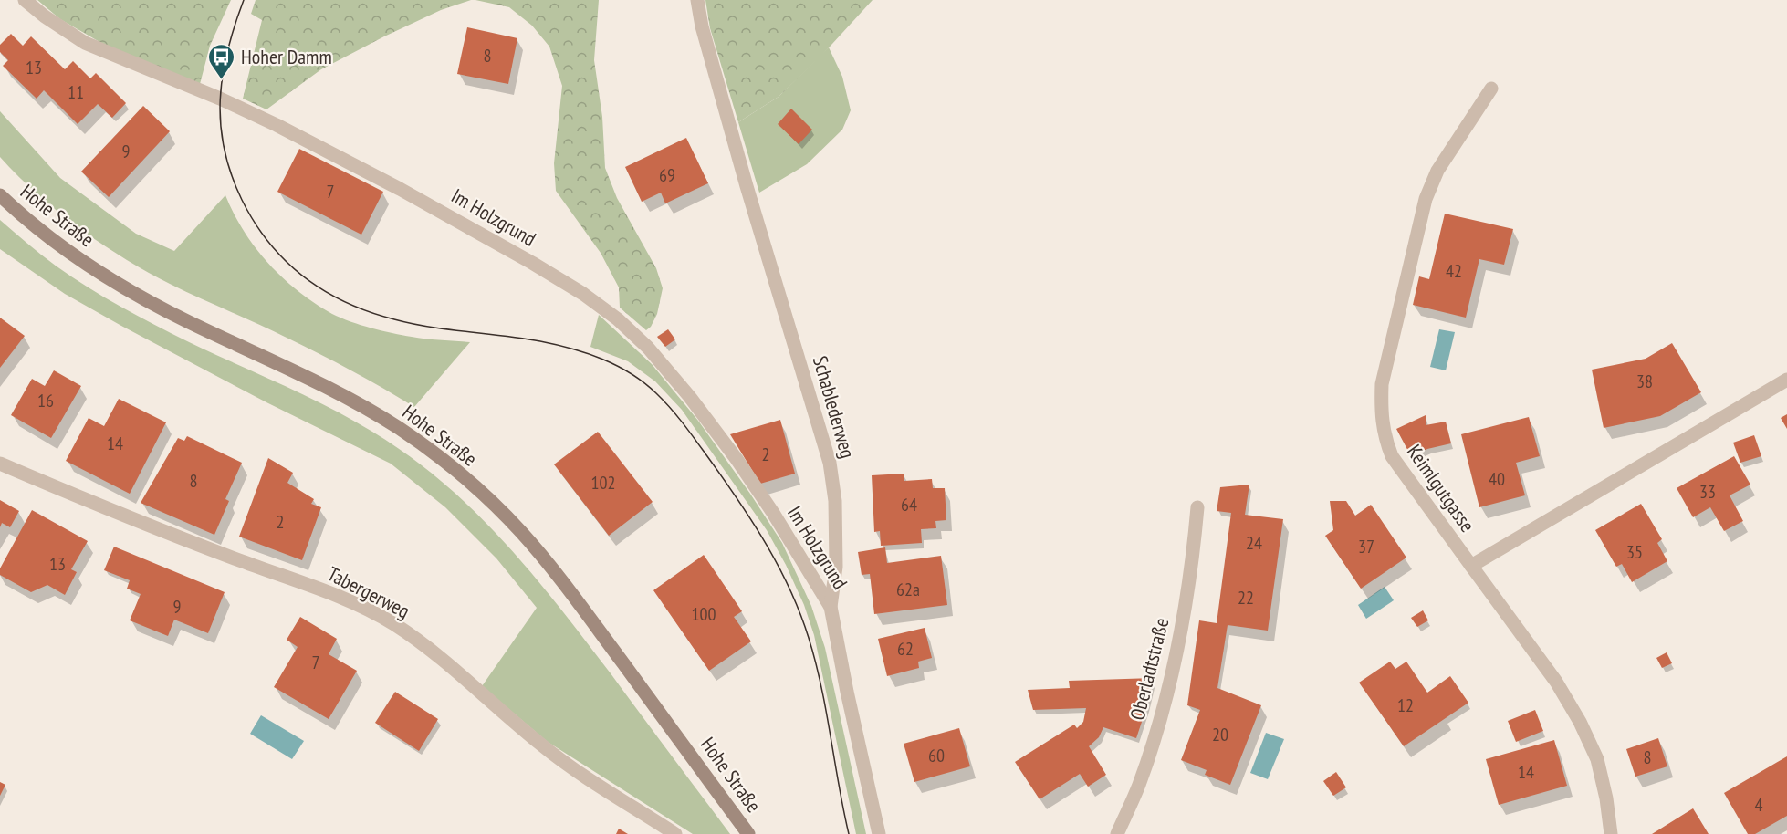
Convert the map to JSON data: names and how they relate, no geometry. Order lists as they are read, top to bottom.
{
  "streets": {
    "main road": ["Hohe Straße"],
    "street": [
      "Im Holzgrund",
      "Schablederweg",
      "Keimlgutgasse",
      "Tabergerweg",
      "Oberladtstraße"
    ]
  },
  "crossings": [
    ["Im Holzgrund", "Schablederweg"]
  ],
  "places": {
    "bus stop": ["Hoher Damm"]
  },
  "house_numbers": [
    "8",
    "13",
    "11",
    "9",
    "69",
    "7",
    "42",
    "38",
    "16",
    "14",
    "2",
    "40",
    "8",
    "102",
    "33",
    "64",
    "2",
    "24",
    "37",
    "35",
    "13",
    "62a",
    "22",
    "9",
    "100",
    "62",
    "7",
    "12",
    "20",
    "60",
    "8",
    "14",
    "4"
  ]
}
